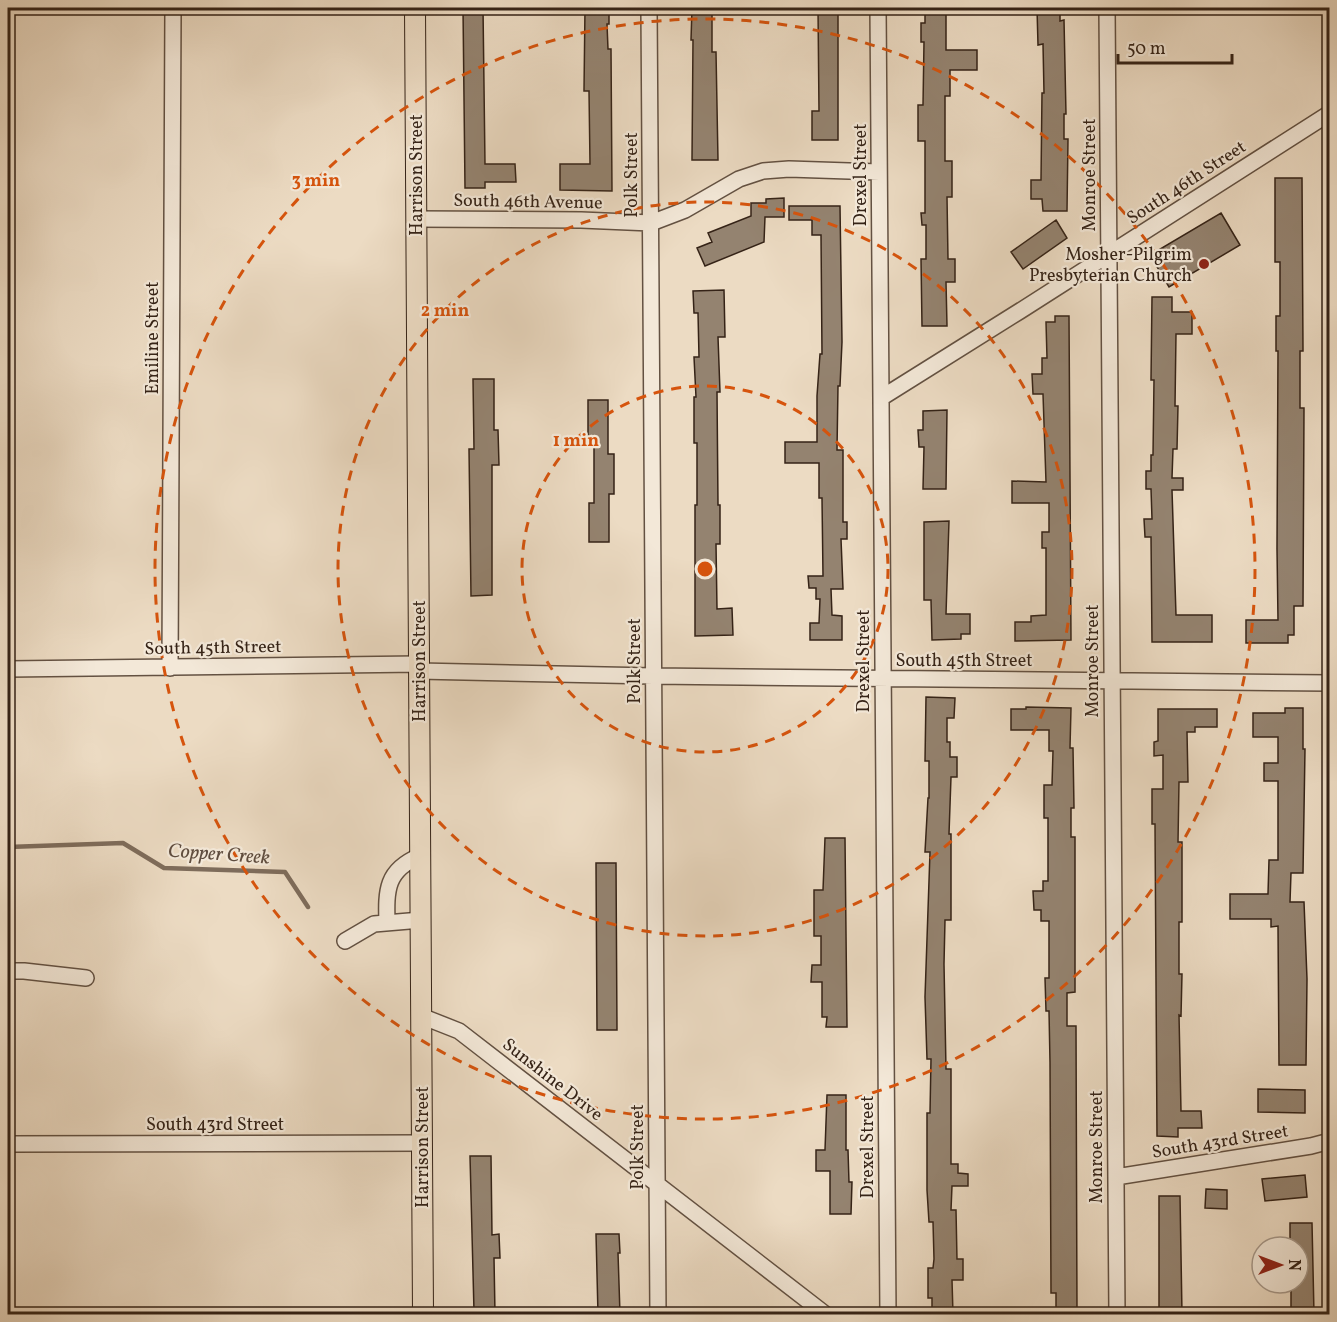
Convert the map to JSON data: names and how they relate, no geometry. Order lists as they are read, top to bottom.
{
  "streets": {
    "main road": ["Harrison Street"],
    "street": [
      "Polk Street",
      "Drexel Street",
      "Monroe Street",
      "South 46th Street",
      "South 46th Avenue",
      "Emiline Street",
      "South 45th Street",
      "Sunshine Drive",
      "South 43rd Street"
    ]
  },
  "crossings": [
    ["Harrison Street", "South 46th Avenue"],
    ["Harrison Street", "South 45th Street"],
    ["Harrison Street", "Sunshine Drive"],
    ["Harrison Street", "South 43rd Street"],
    ["Polk Street", "South 46th Avenue"],
    ["Polk Street", "South 45th Street"],
    ["Polk Street", "Sunshine Drive"],
    ["Drexel Street", "South 46th Street"],
    ["Drexel Street", "South 46th Avenue"],
    ["Drexel Street", "South 45th Street"],
    ["Monroe Street", "South 46th Street"],
    ["Monroe Street", "South 45th Street"],
    ["Monroe Street", "South 43rd Street"],
    ["Emiline Street", "South 45th Street"]
  ],
  "water": ["Copper Creek"],
  "places": ["Mosher-Pilgrim Presbyterian Church"],
  "scale_bar": "50 m",
  "north": "right",
  "rings": ["3 min", "2 min", "1 min"]
}
